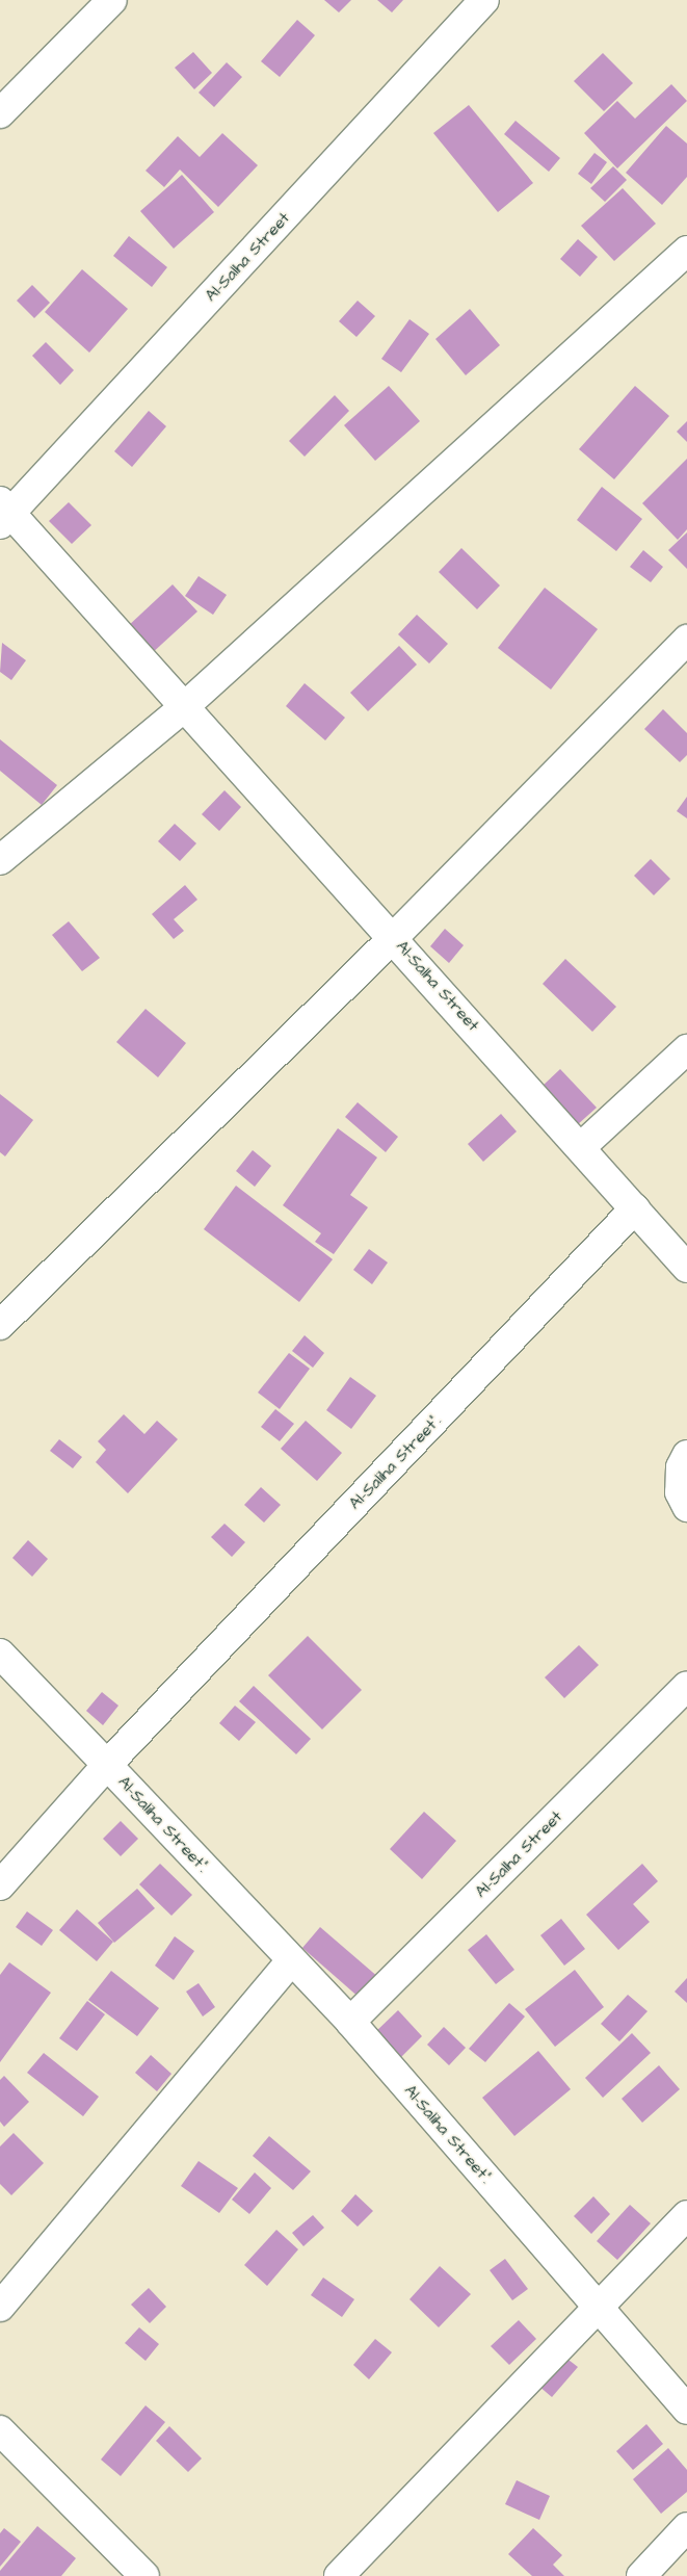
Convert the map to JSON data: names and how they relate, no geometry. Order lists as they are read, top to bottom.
{
  "streets": {
    "street": ["Al-Salha Street", "Al-Saliha Street\"."]
  },
  "crossings": [
    ["Al-Salha Street", "Al-Saliha Street\"."]
  ]
}
